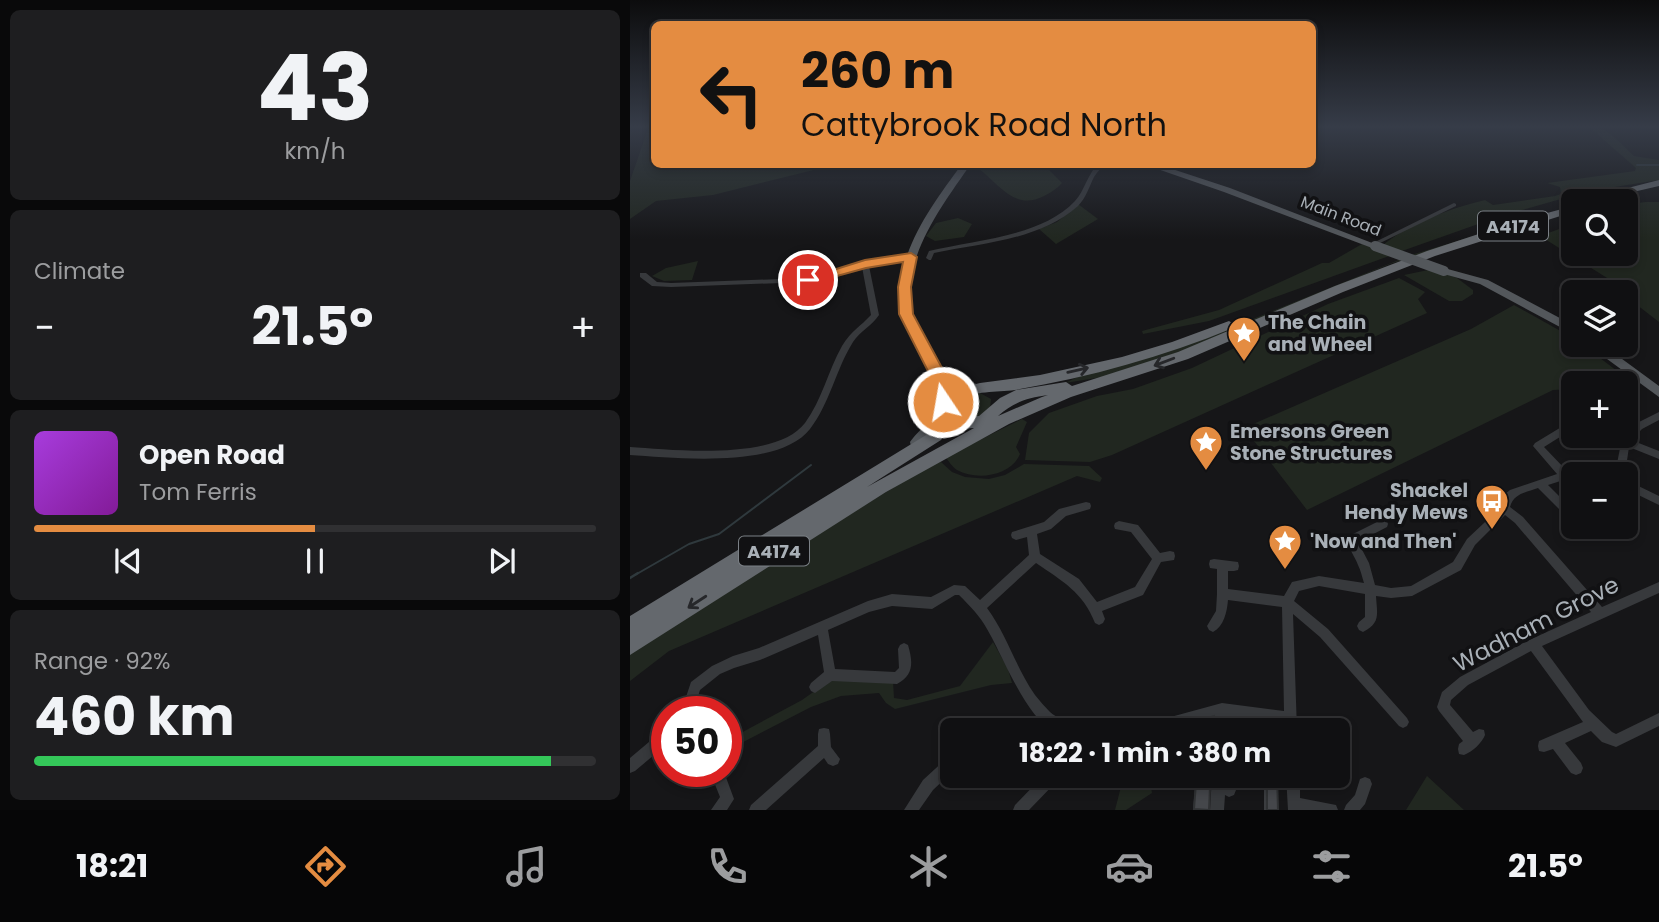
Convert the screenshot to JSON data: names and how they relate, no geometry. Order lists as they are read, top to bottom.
{
  "streets": {
    "highway": ["A4174"],
    "main road": ["Main Road"],
    "street": ["Wadham Grove"]
  },
  "places": {
    "place": ["The Chain and Wheel", "Emersons Green Stone Structures", "'Now and Then'"],
    "bus stop": ["Shackel Hendy Mews"]
  },
  "page": {
    "tile": [
      ["43", "km/h"],
      "Climate",
      ["Range · 92%", "460 km"]
    ],
    "turn": ["260 m", "Cattybrook Road North"],
    "map_buttons": ["+", "−"],
    "heat": ["−", "21.5°", "+"],
    "song": ["Open Road", "Tom Ferris"],
    "limit": "50",
    "trip": "18:22 · 1 min · 380 m",
    "tabs": ["18:21", "21.5°"]
  }
}
